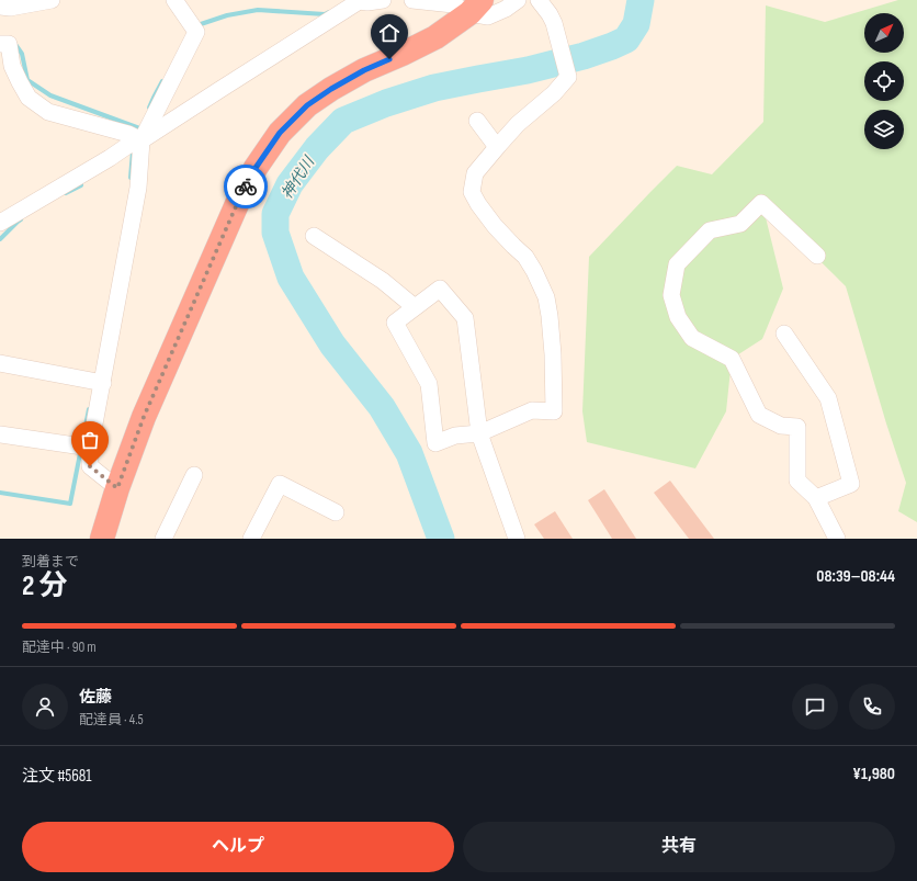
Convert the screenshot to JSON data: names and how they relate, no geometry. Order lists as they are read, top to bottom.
{
  "water": ["神代川"],
  "north": "top right",
  "page": {
    "heading": ["2 分", "到着まで", "08:39–08:44"],
    "panel": [
      "佐藤",
      "配達員 · 4.5",
      "注文 #5681",
      "¥1,980"
    ],
    "bar": "配達中 · 90 m",
    "buttons": ["ヘルプ", "共有"]
  }
}
